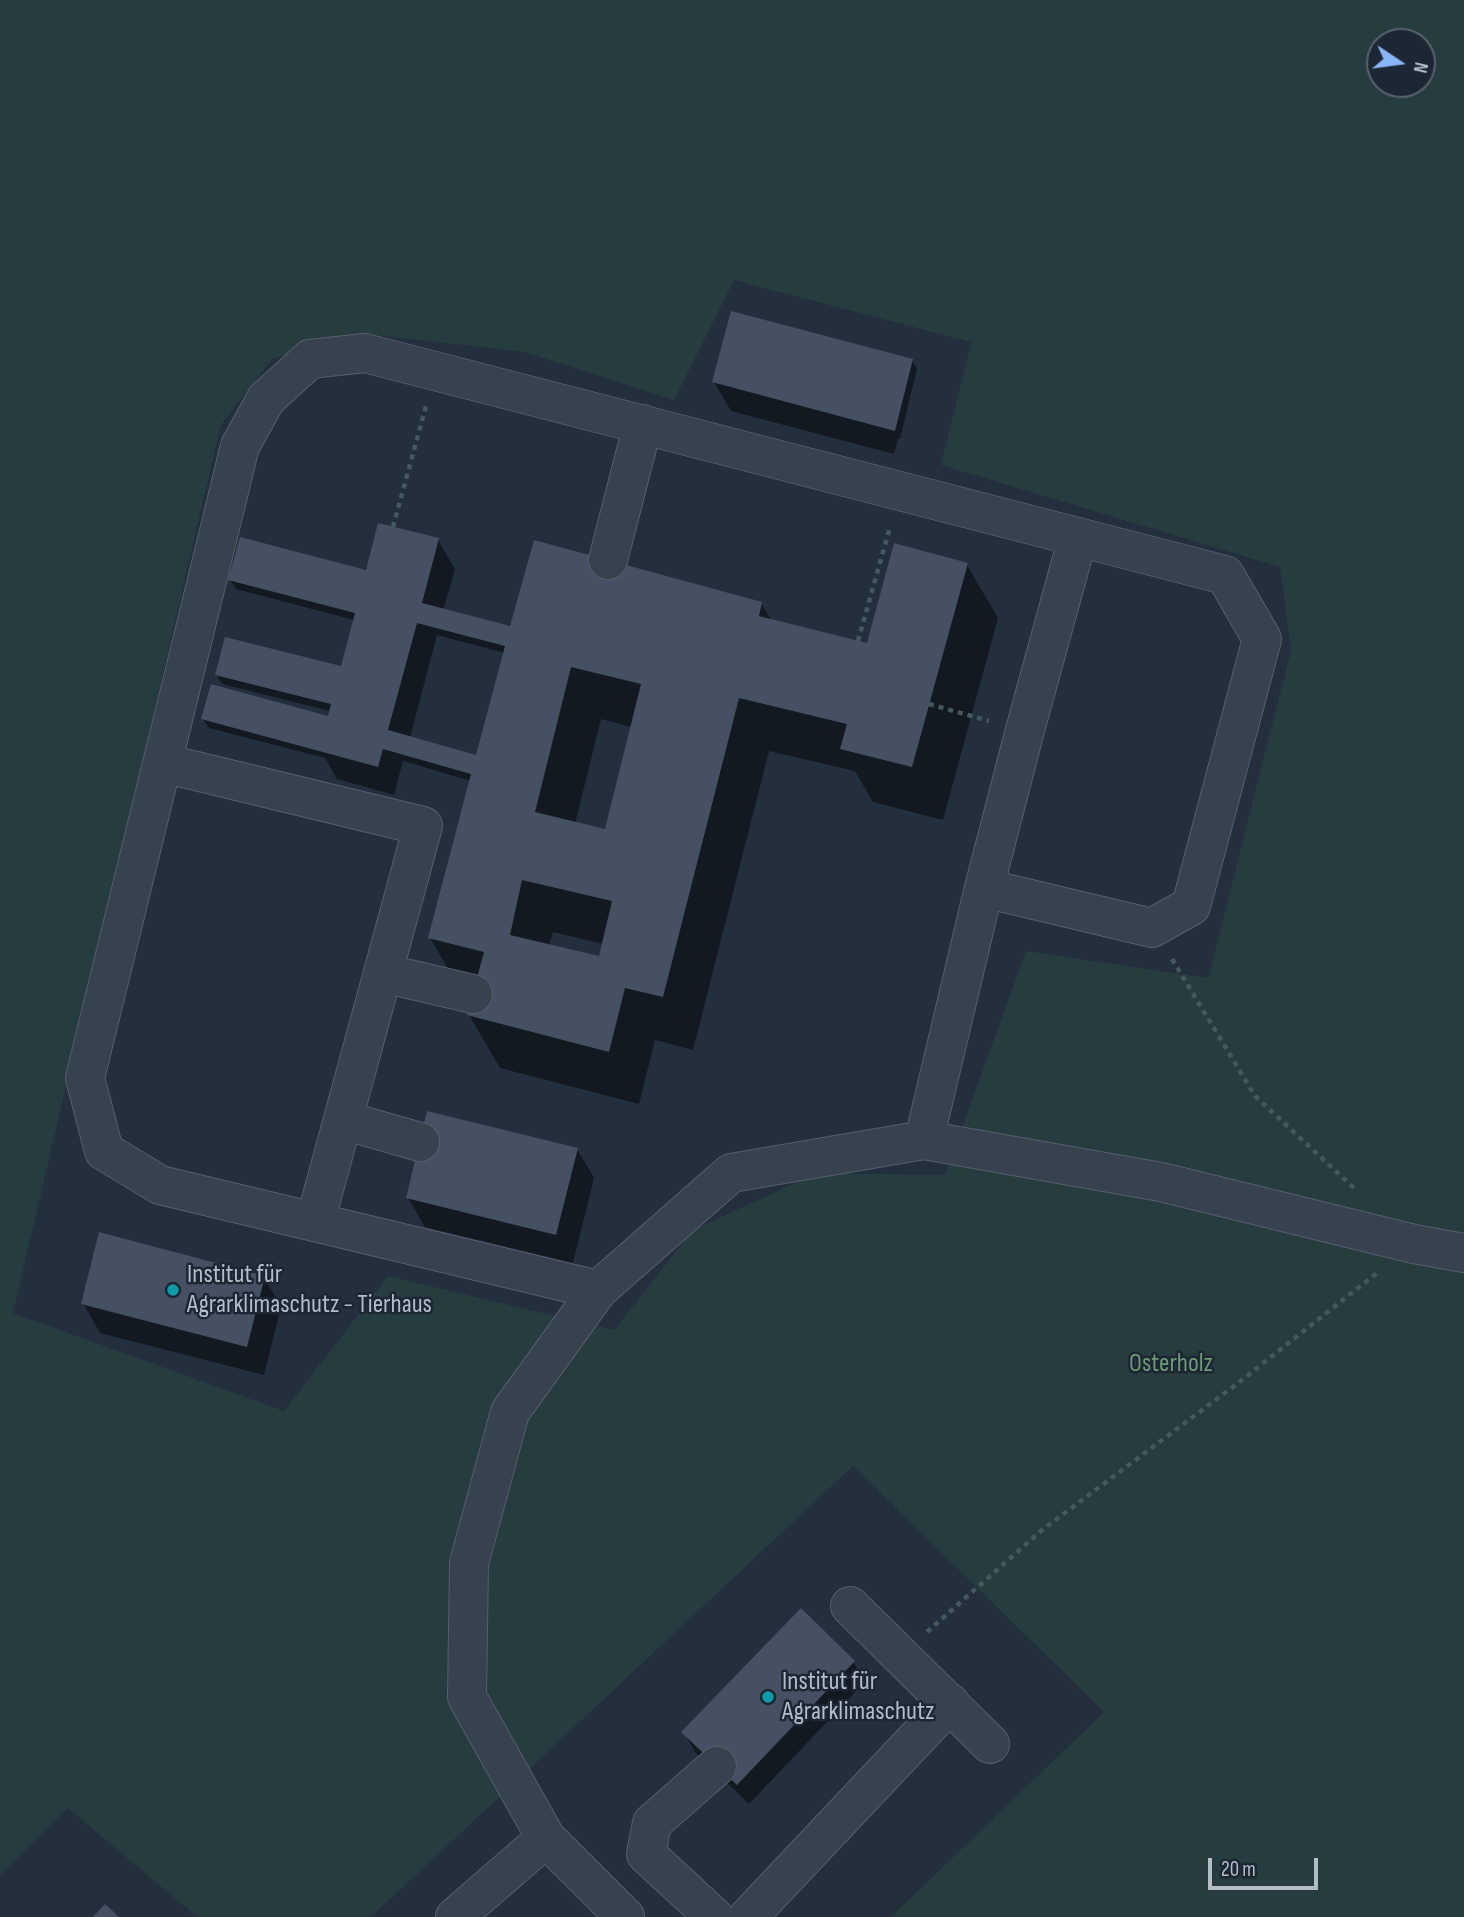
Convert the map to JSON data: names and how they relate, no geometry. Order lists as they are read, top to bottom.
{
  "parks": ["Osterholz"],
  "places": ["Institut für Agrarklimaschutz - Tierhaus", "Institut für Agrarklimaschutz"],
  "scale_bar": "20 m",
  "north": "right"
}
